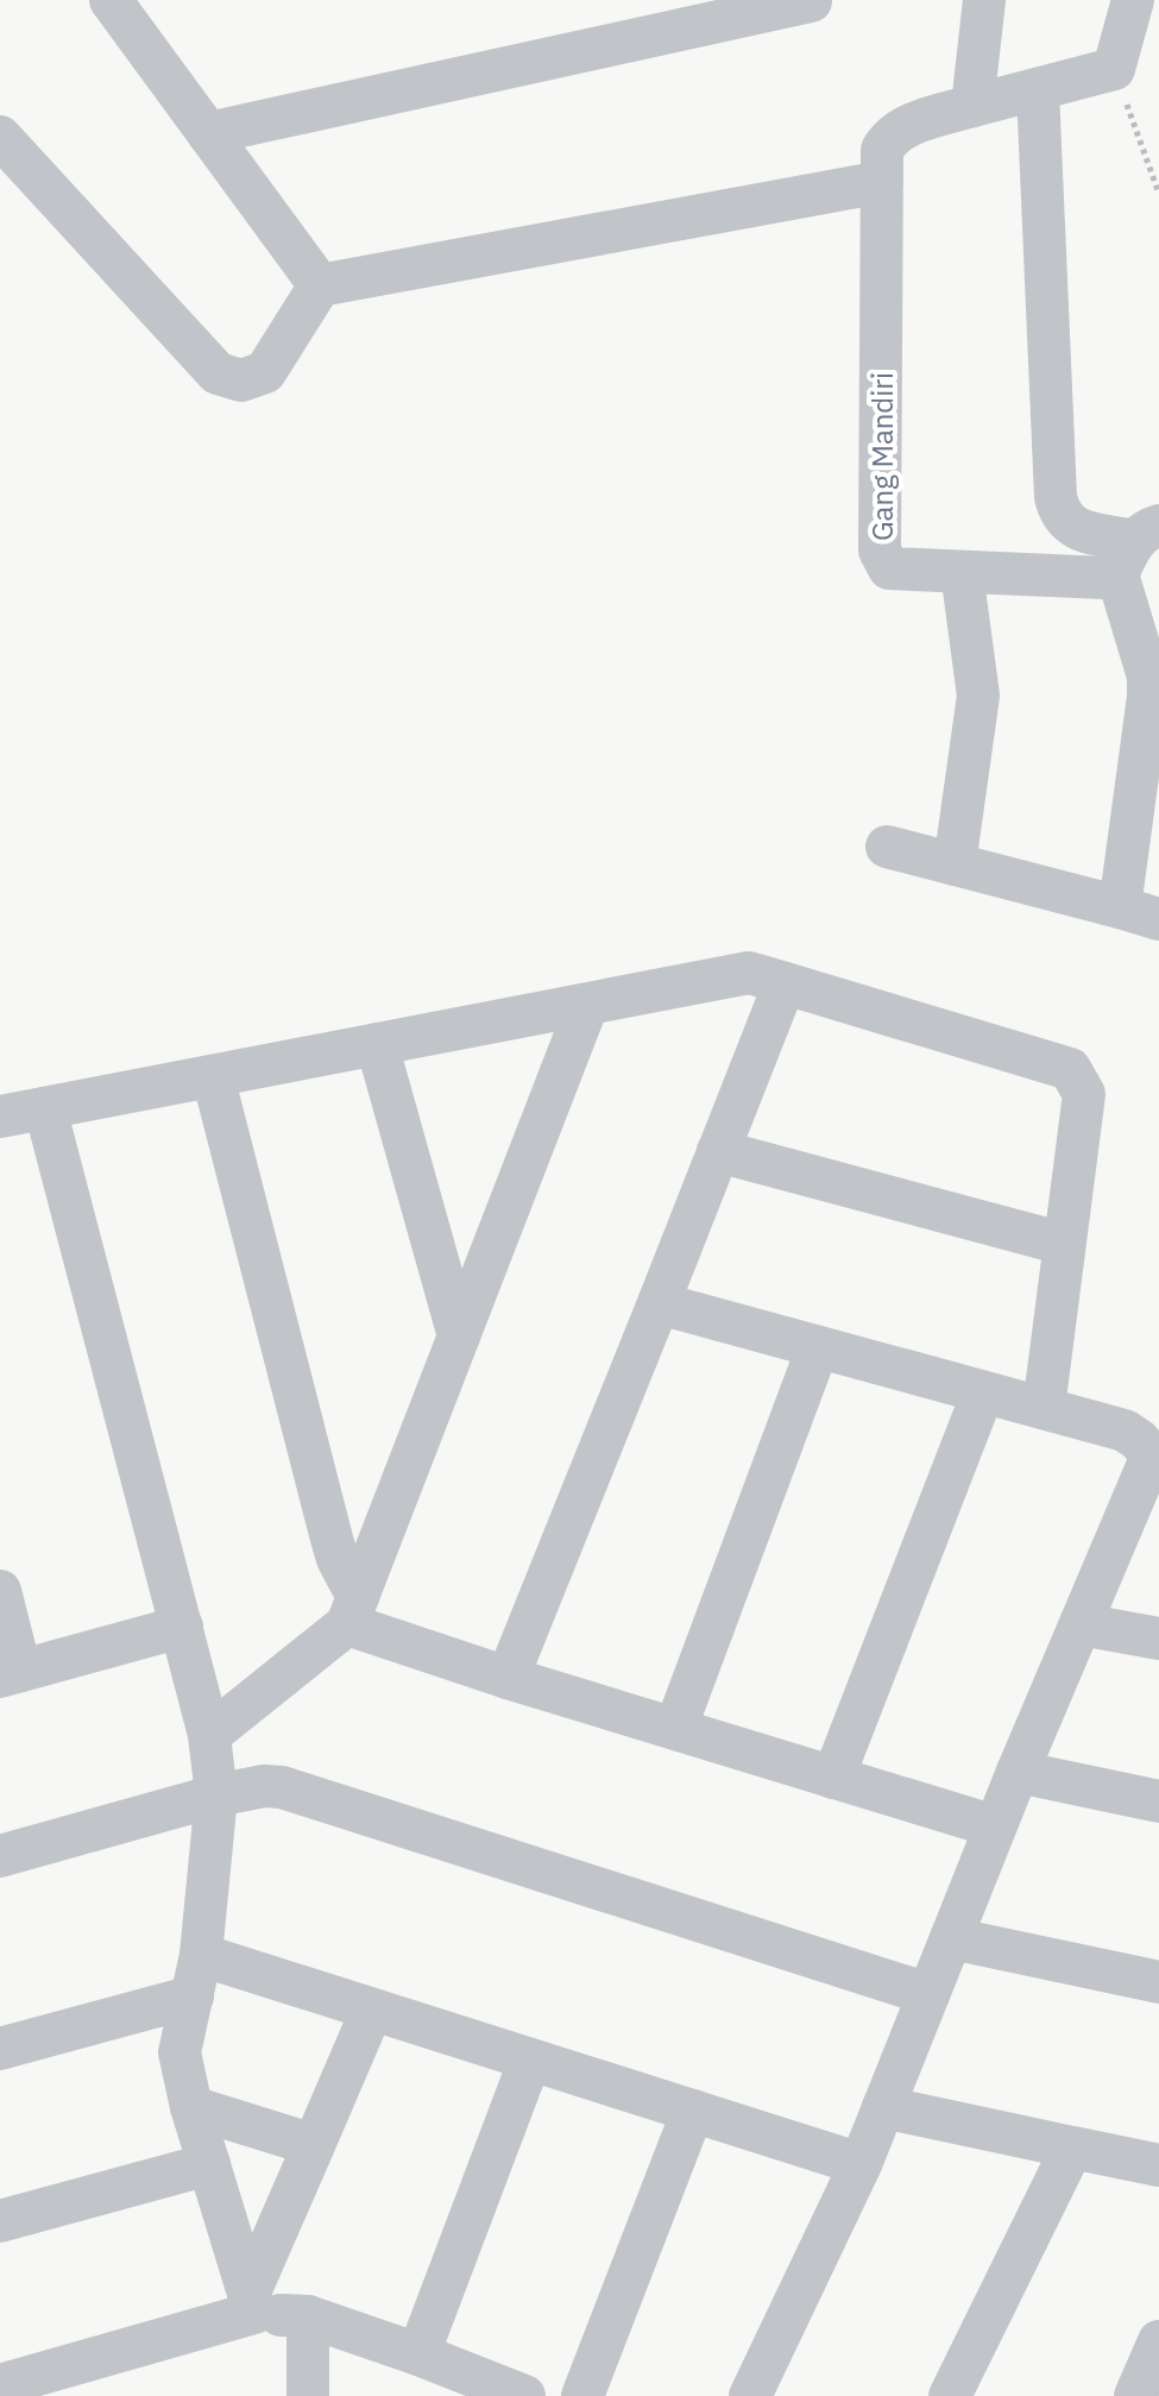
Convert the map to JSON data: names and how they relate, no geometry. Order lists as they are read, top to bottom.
{
  "streets": {
    "street": ["Gang Mandiri"]
  }
}
